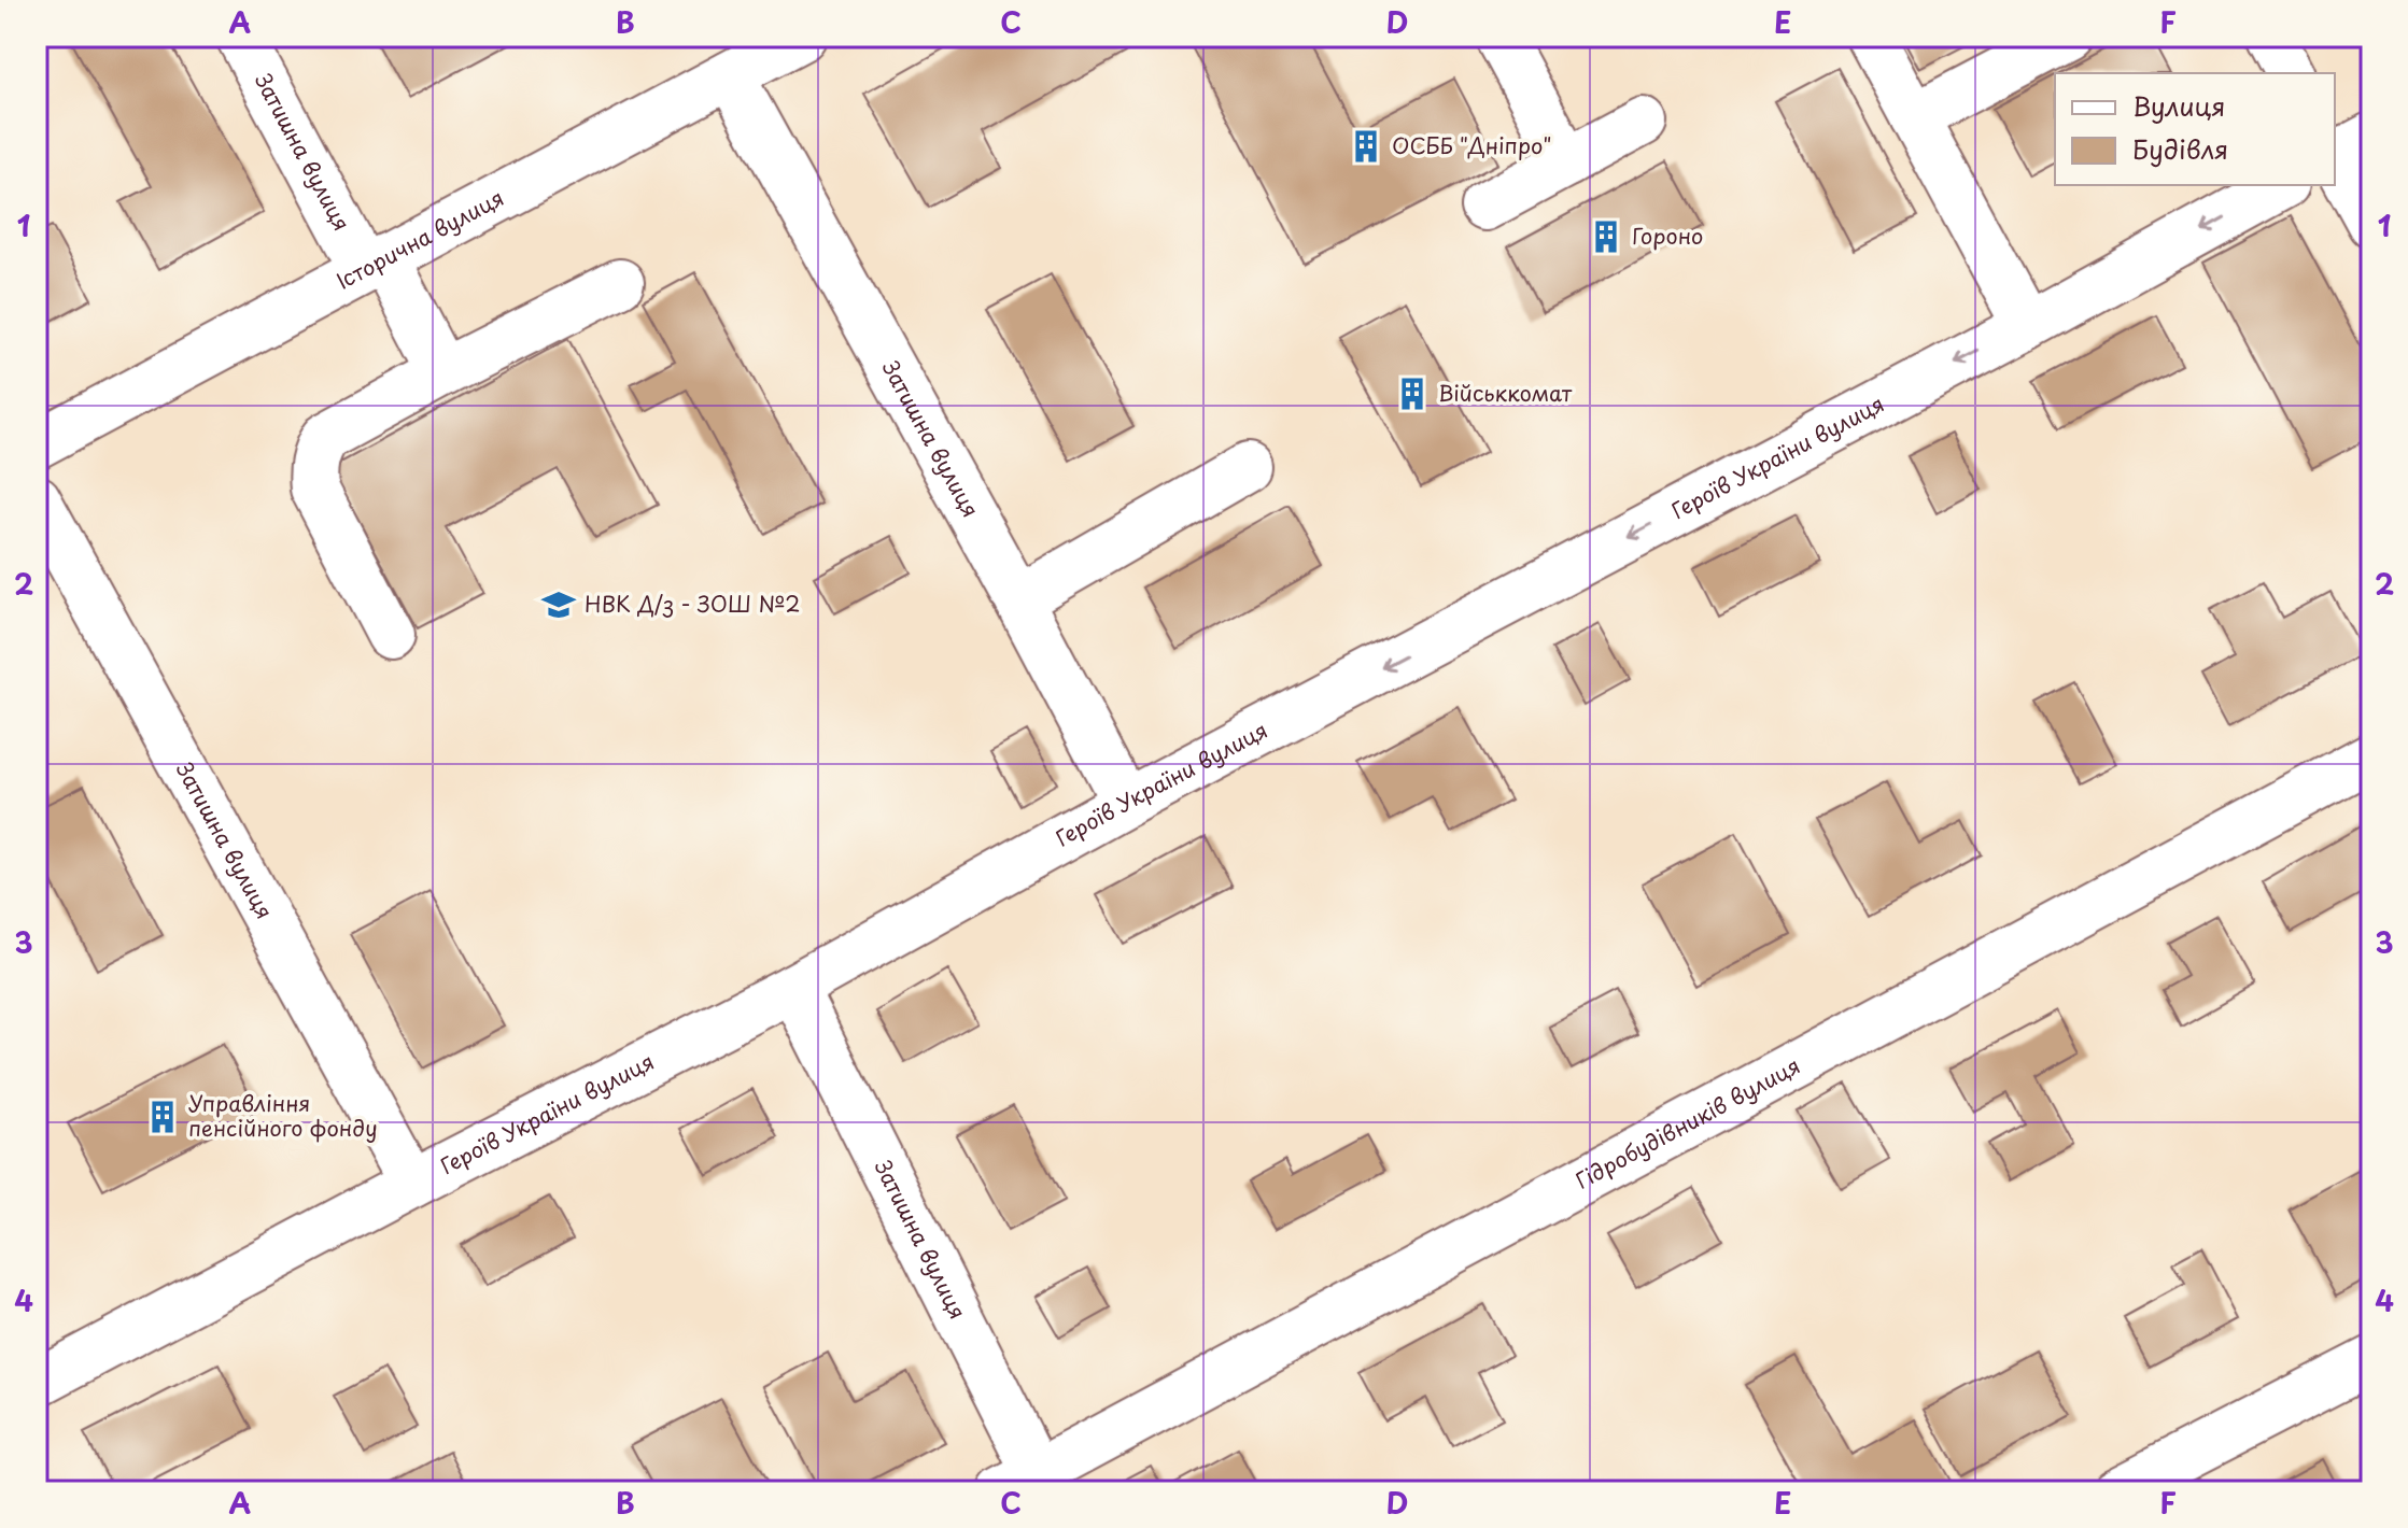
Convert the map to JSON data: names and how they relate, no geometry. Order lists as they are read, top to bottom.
{
  "streets": {
    "street": [
      "Затишна вулиця",
      "Історична вулиця",
      "Героїв України вулиця",
      "Гідробудівників вулиця"
    ]
  },
  "crossings": [
    ["Затишна вулиця", "Історична вулиця"],
    ["Затишна вулиця", "Героїв України вулиця"],
    ["Затишна вулиця", "Гідробудівників вулиця"]
  ],
  "places": {
    "building": [
      "ОСББ \"Днiпро\"",
      "Гороно",
      "Військкомат",
      "Управління пенсійного фонду"
    ],
    "school or university": ["НВК Д/з - ЗОШ №2"]
  },
  "legend": ["Вулиця", "Будівля"],
  "grid": {
    "columns": [
      "A",
      "B",
      "C",
      "D",
      "E",
      "F"
    ],
    "rows": [
      "1",
      "2",
      "3",
      "4"
    ]
  }
}
